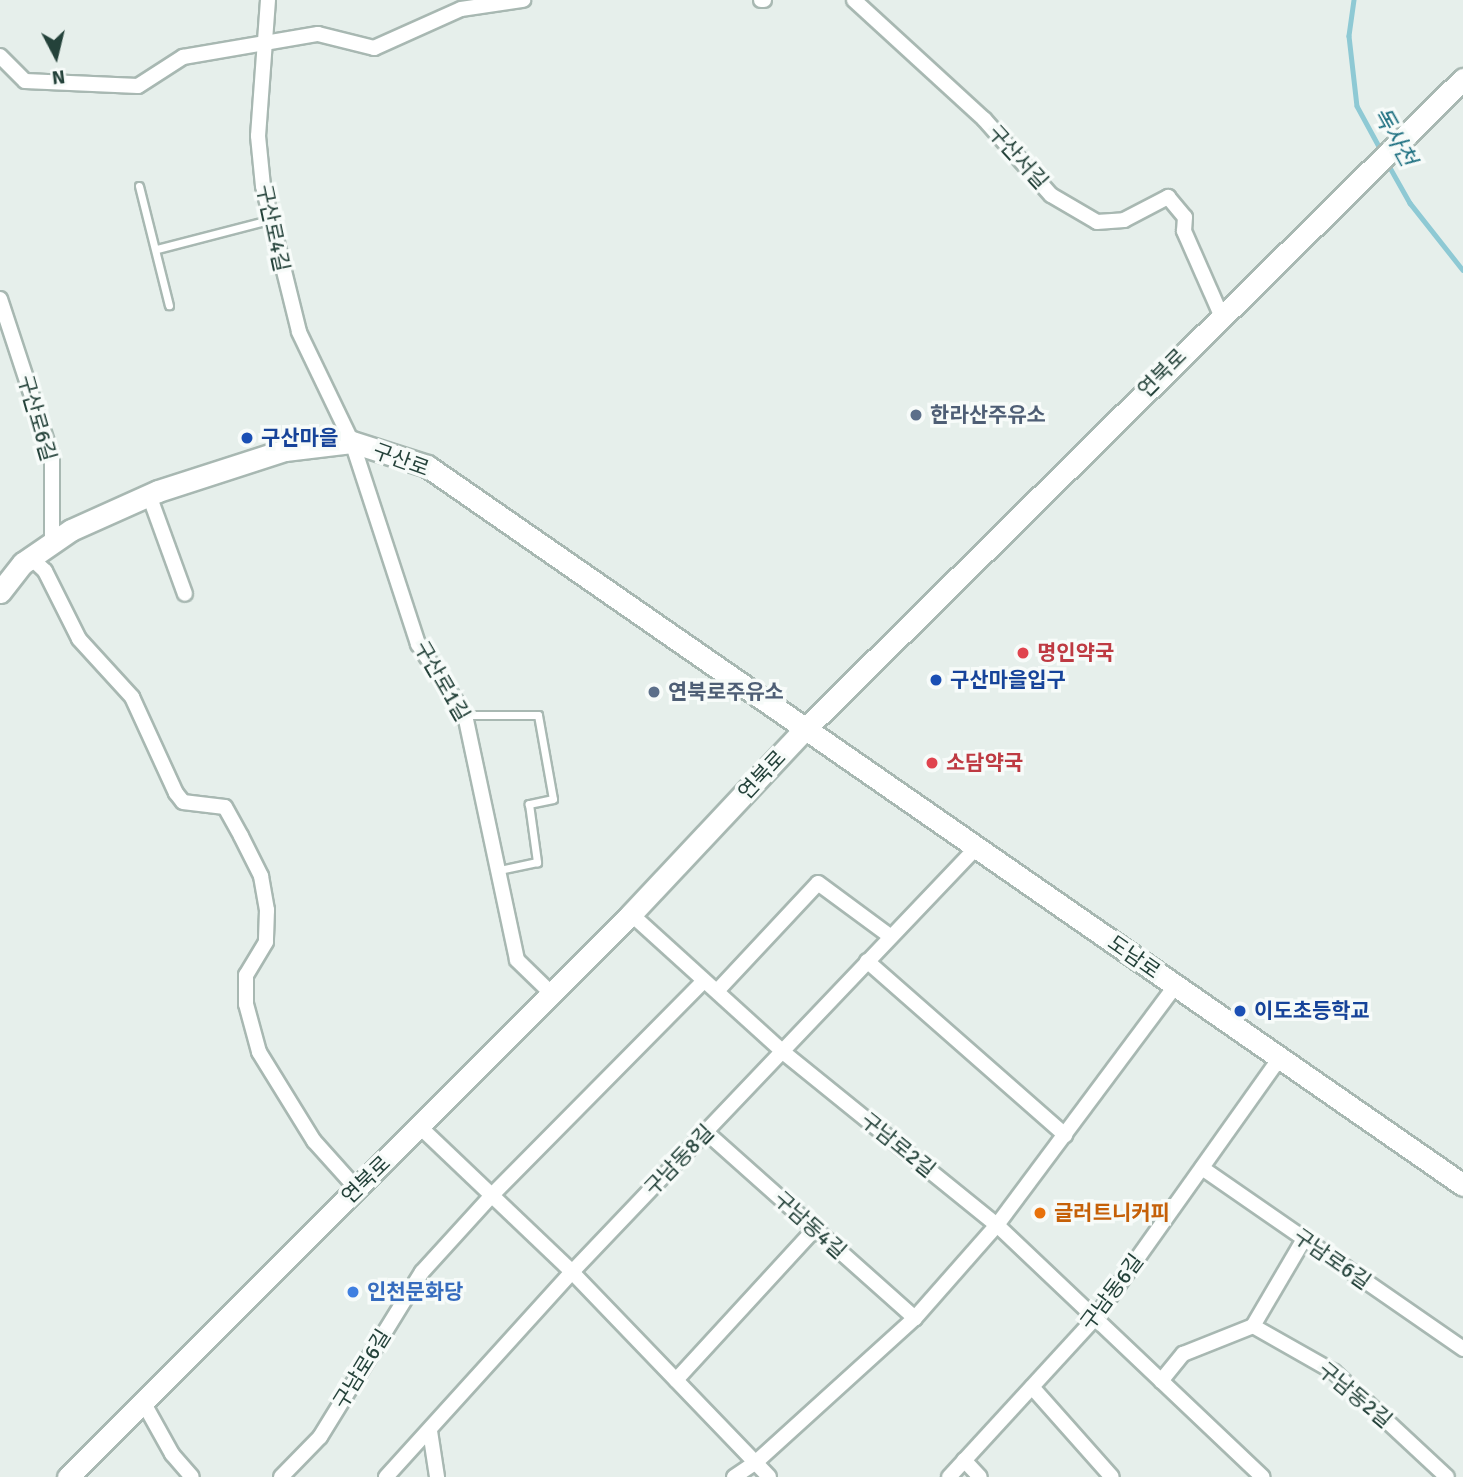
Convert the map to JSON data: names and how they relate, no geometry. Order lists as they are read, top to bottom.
{
  "streets": {
    "main road": ["연북로", "구산로", "도남로"],
    "street": [
      "구산서길",
      "구산로4길",
      "구산로6길",
      "구산로1길",
      "구남로2길",
      "구남동8길",
      "구남동4길",
      "구남로6길",
      "구남동6길",
      "구남동2길"
    ]
  },
  "crossings": [
    ["구산서길", "연북로"],
    ["구산로4길", "구산로"],
    ["구산로4길", "구산로1길"],
    ["연북로", "구산로"],
    ["연북로", "구산로1길"],
    ["연북로", "도남로"],
    ["연북로", "구남로2길"],
    ["구산로6길", "구산로"],
    ["구산로", "구산로1길"],
    ["구산로", "도남로"],
    ["도남로", "구남동8길"],
    ["도남로", "구남동6길"],
    ["구남로2길", "구남동8길"],
    ["구남로2길", "구남로6길"],
    ["구남로2길", "구남동6길"],
    ["구남동8길", "구남동4길"],
    ["구남로6길", "구남동6길"]
  ],
  "water": ["독사천"],
  "places": [
    "한라산주유소",
    "구산마을",
    "명인약국",
    "구산마을입구",
    "연북로주유소",
    "소담약국",
    "이도초등학교",
    "글러트니커피",
    "인천문화당"
  ],
  "north": "bottom"
}
